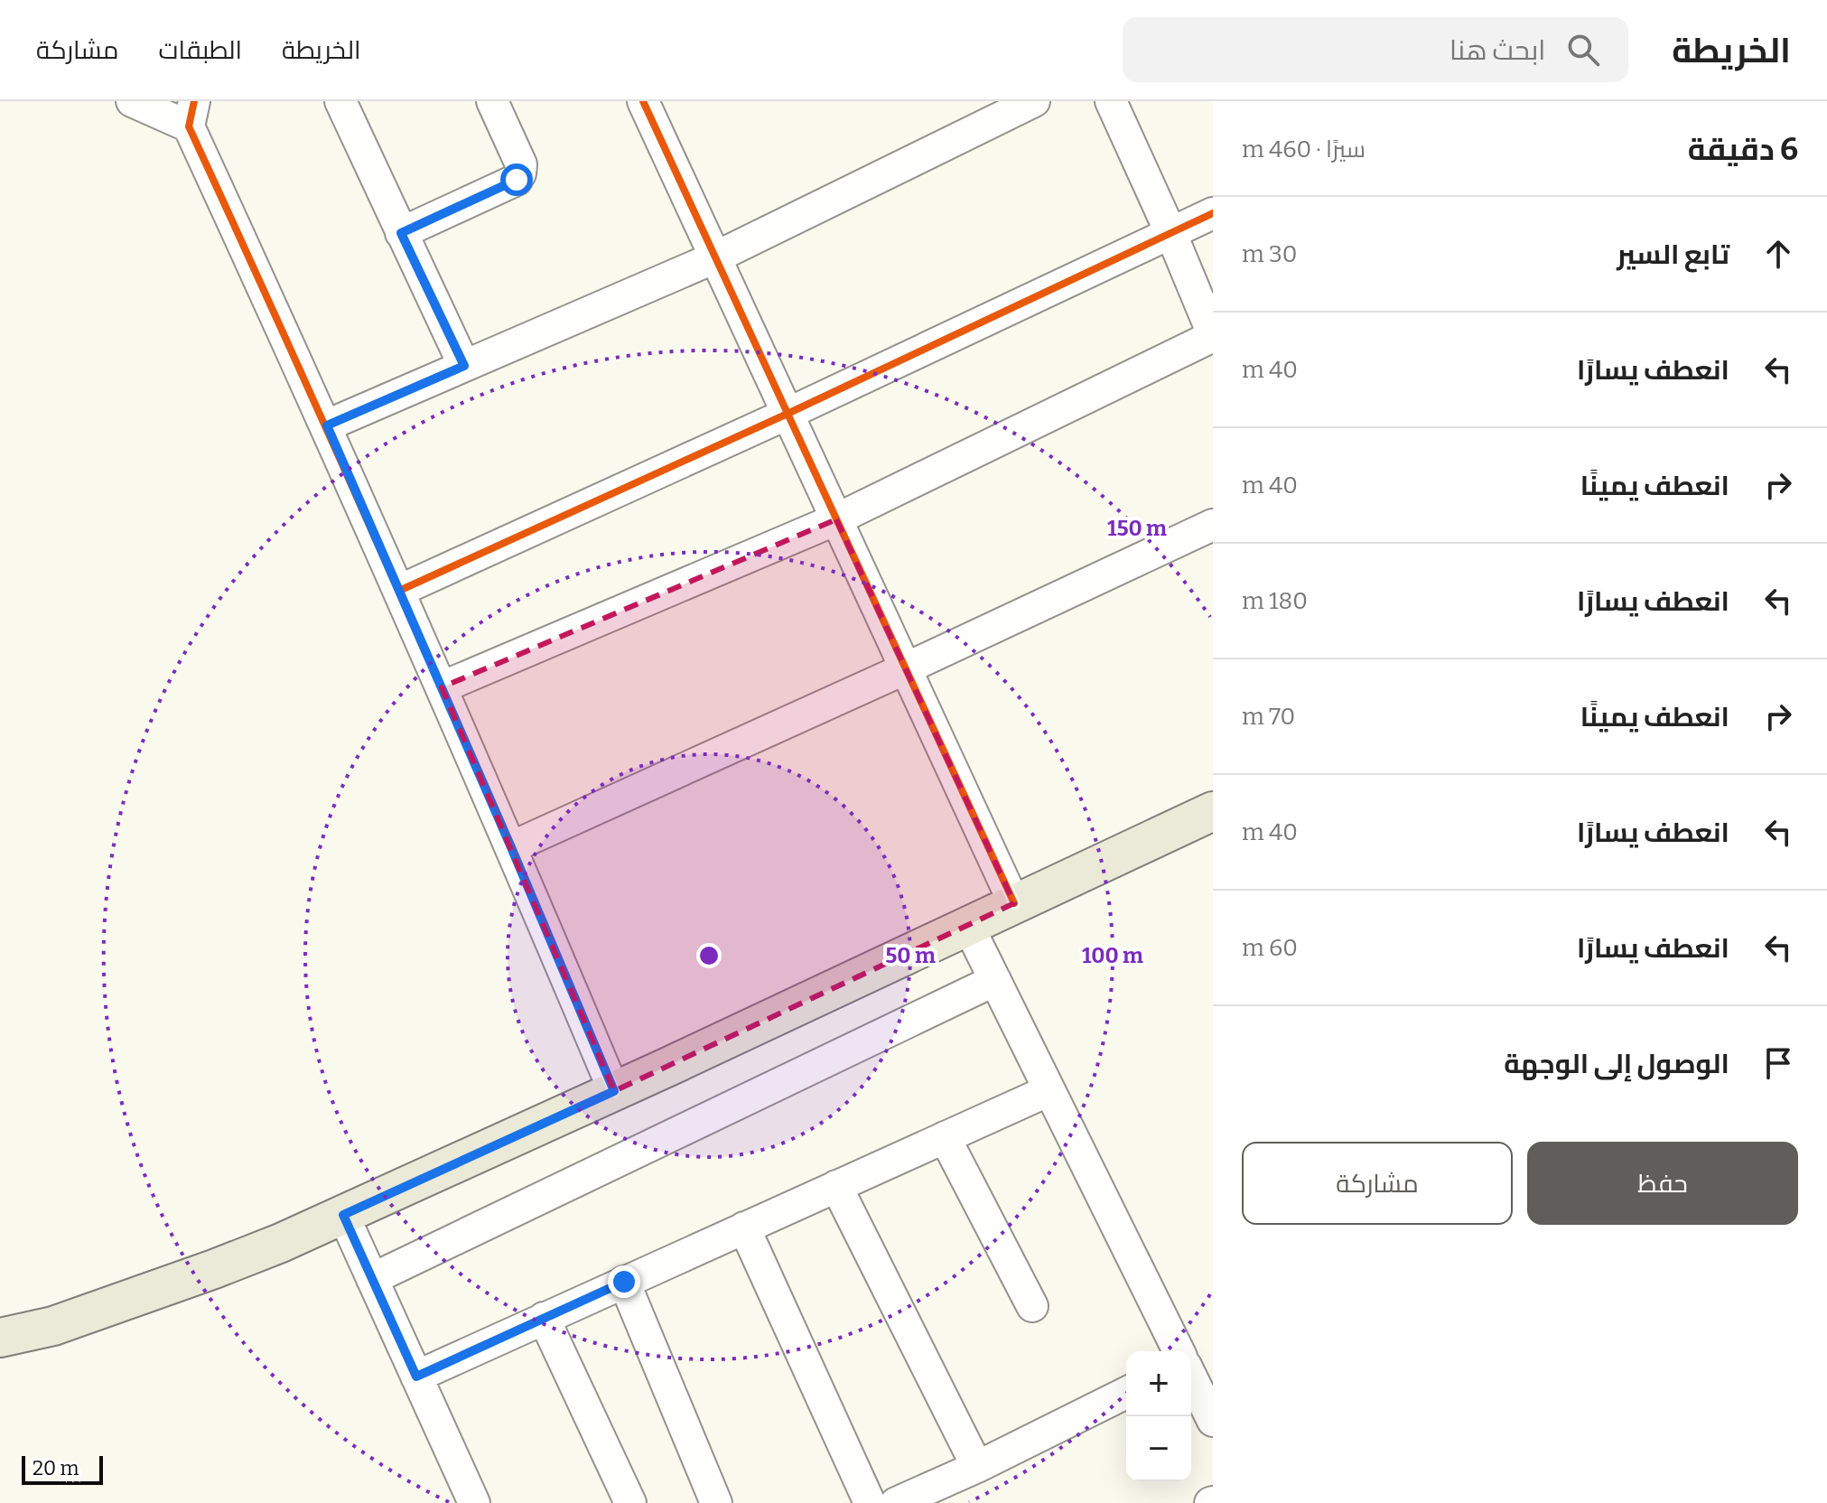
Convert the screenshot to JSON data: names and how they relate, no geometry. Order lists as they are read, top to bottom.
{
  "scale_bar": "20 m",
  "page": {
    "header": "الخريطة",
    "search": "ابحث هنا",
    "nav": ["الخريطة", "الطبقات", "مشاركة"],
    "heading": ["6 دقيقة", "سيرًا · 460 m"],
    "list": [
      ["تابع السير", "30 m"],
      ["انعطف يسارًا", "40 m"],
      ["انعطف يمينًا", "40 m"],
      ["انعطف يسارًا", "180 m"],
      ["انعطف يمينًا", "70 m"],
      ["انعطف يسارًا", "40 m"],
      ["انعطف يسارًا", "60 m"],
      "الوصول إلى الوجهة"
    ],
    "buttons": ["حفظ", "مشاركة"],
    "map_buttons": ["+", "−"],
    "scale": "20 m"
  },
  "rings": ["150 m", "50 m", "100 m"]
}
